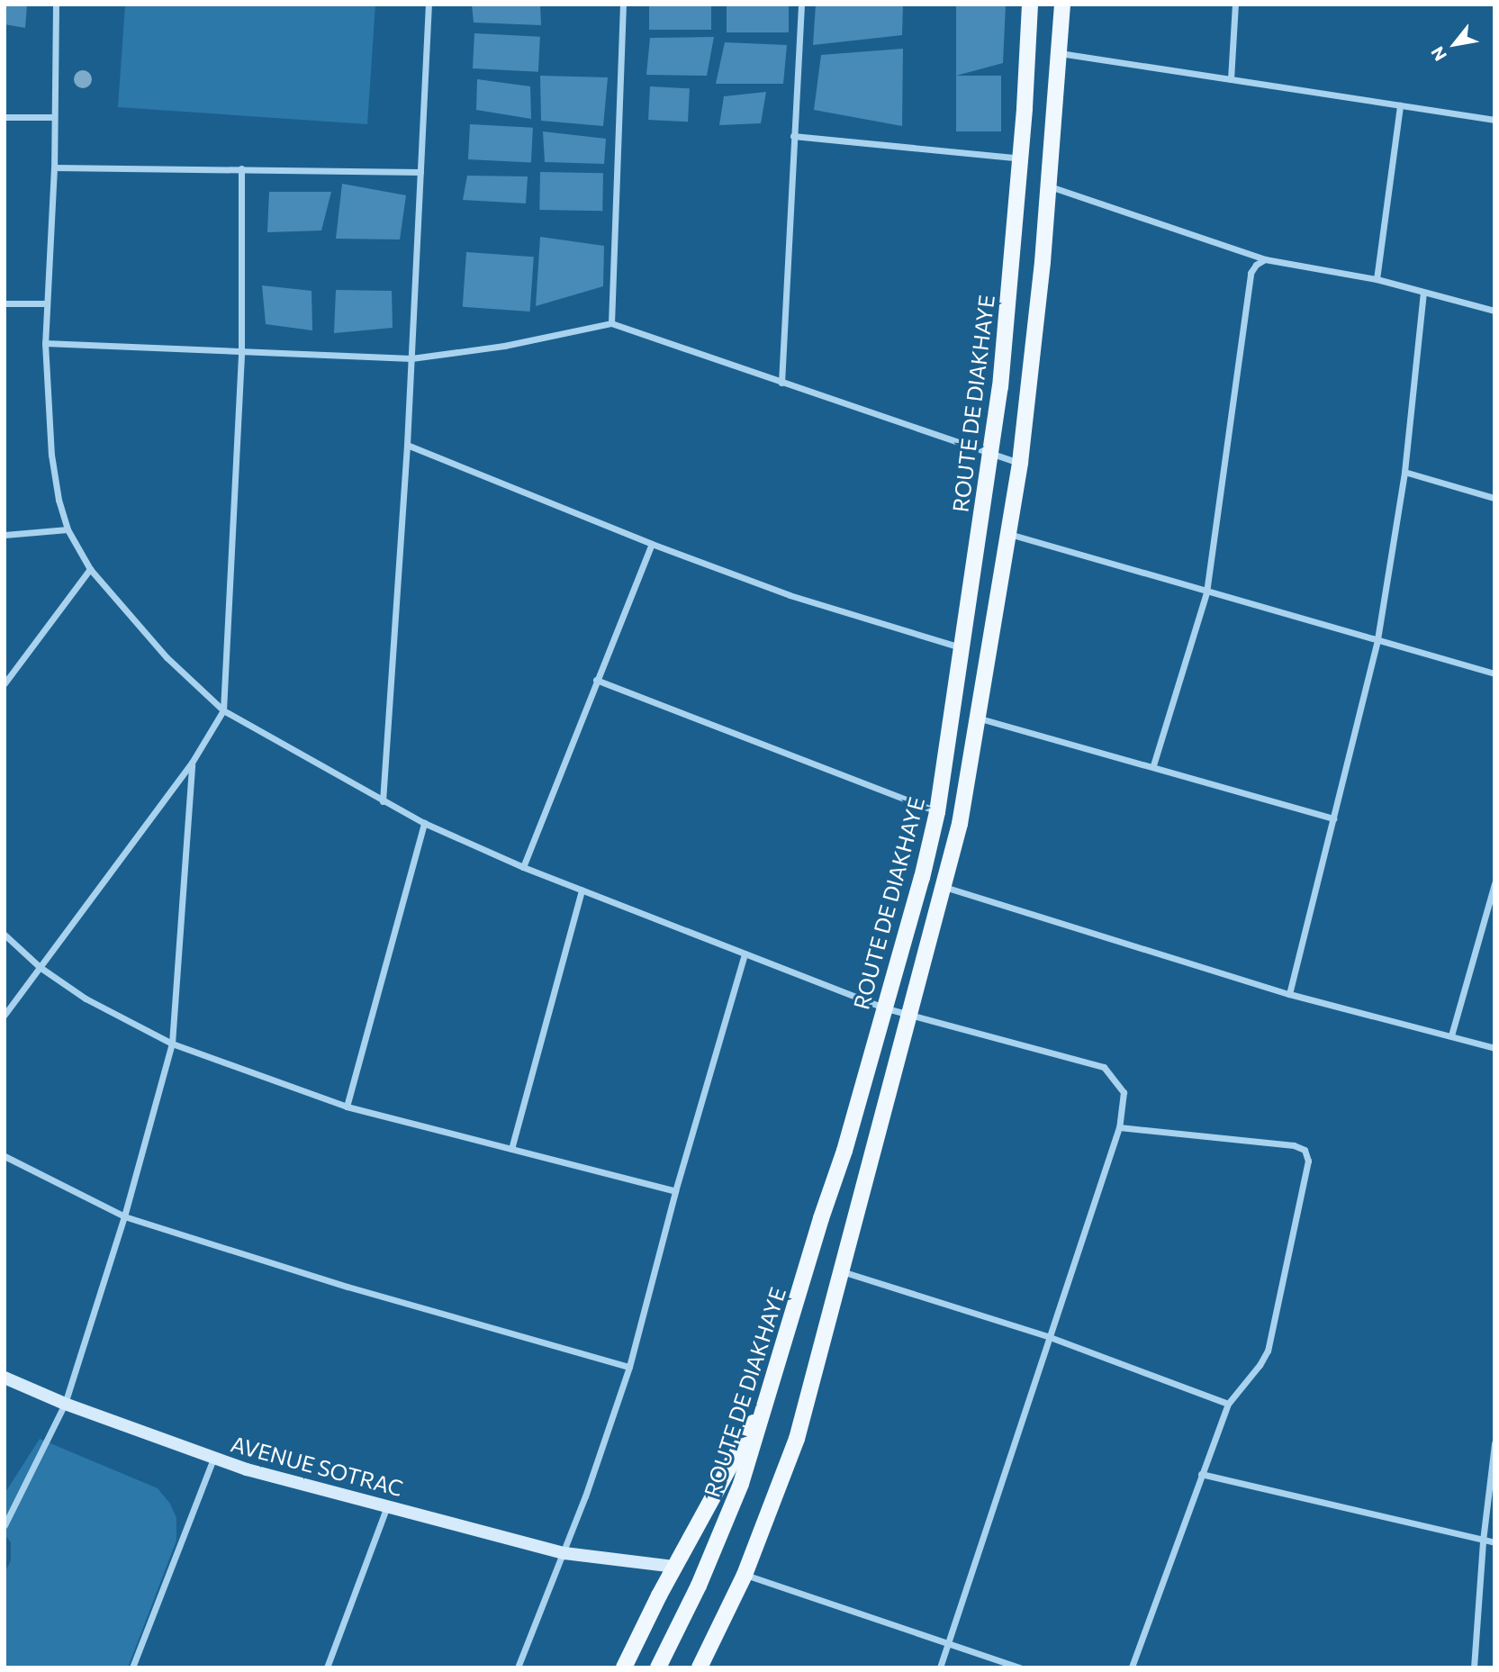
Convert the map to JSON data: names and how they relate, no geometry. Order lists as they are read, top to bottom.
{
  "streets": {
    "main road": ["ROUTE DE DIAKHAYE"],
    "street": ["AVENUE SOTRAC"]
  },
  "north": "bottom left"
}
